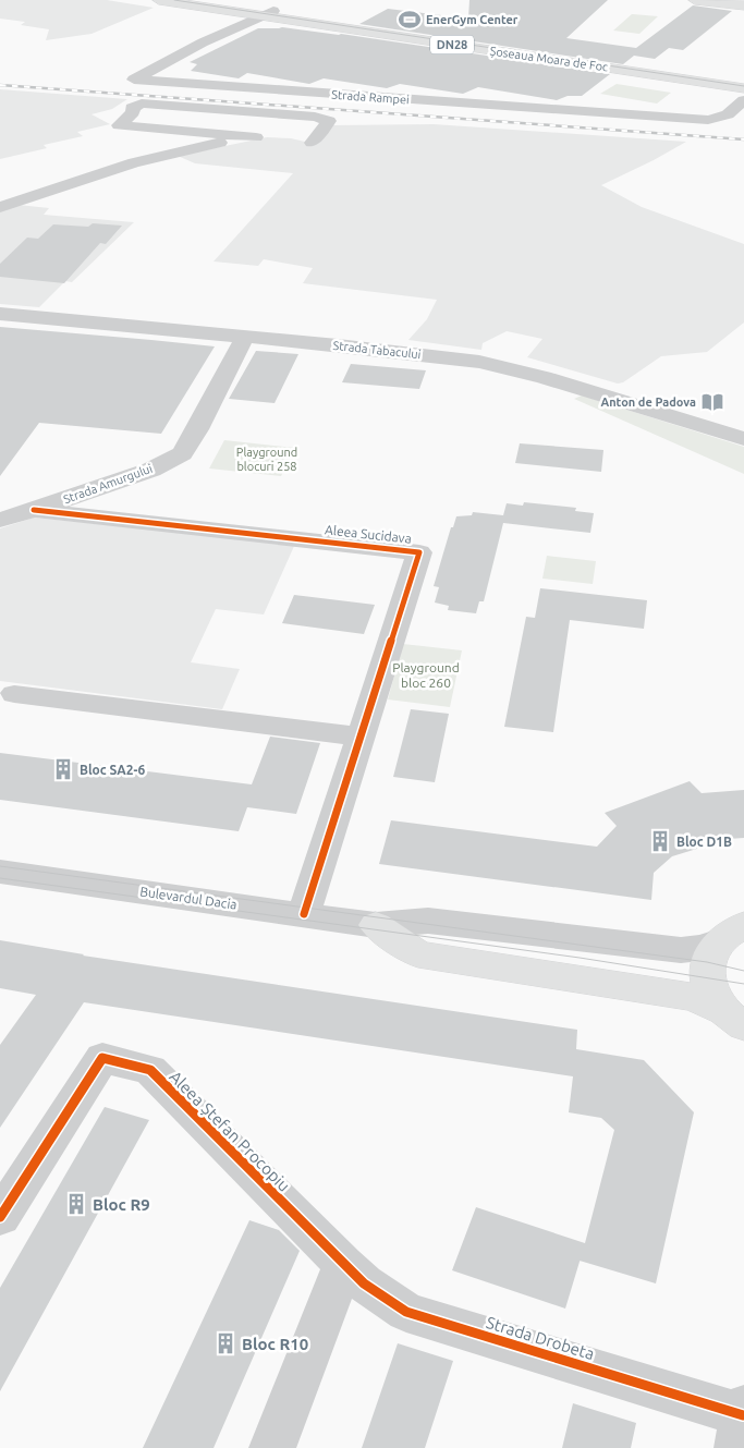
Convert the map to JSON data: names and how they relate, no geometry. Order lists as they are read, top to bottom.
{
  "streets": {
    "main road": ["DN28", "Șoseaua Moara de Foc"],
    "street": [
      "Strada Rampei",
      "Strada Tabacului",
      "Strada Amurgului",
      "Aleea Sucidava",
      "Bulevardul Dacia",
      "Aleea Ștefan Procopiu",
      "Strada Drobeta"
    ]
  },
  "crossings": [
    ["Șoseaua Moara de Foc", "Strada Rampei"],
    ["Strada Tabacului", "Strada Amurgului"],
    ["Strada Amurgului", "Aleea Sucidava"],
    ["Aleea Sucidava", "Bulevardul Dacia"],
    ["Aleea Ștefan Procopiu", "Strada Drobeta"]
  ],
  "parks": ["Playground blocuri 258", "Playground bloc 260"],
  "places": {
    "sports": ["EnerGym Center"],
    "library": ["Anton de Padova"],
    "building": [
      "Bloc SA2-6",
      "Bloc D1B",
      "Bloc R9",
      "Bloc R10"
    ]
  }
}
